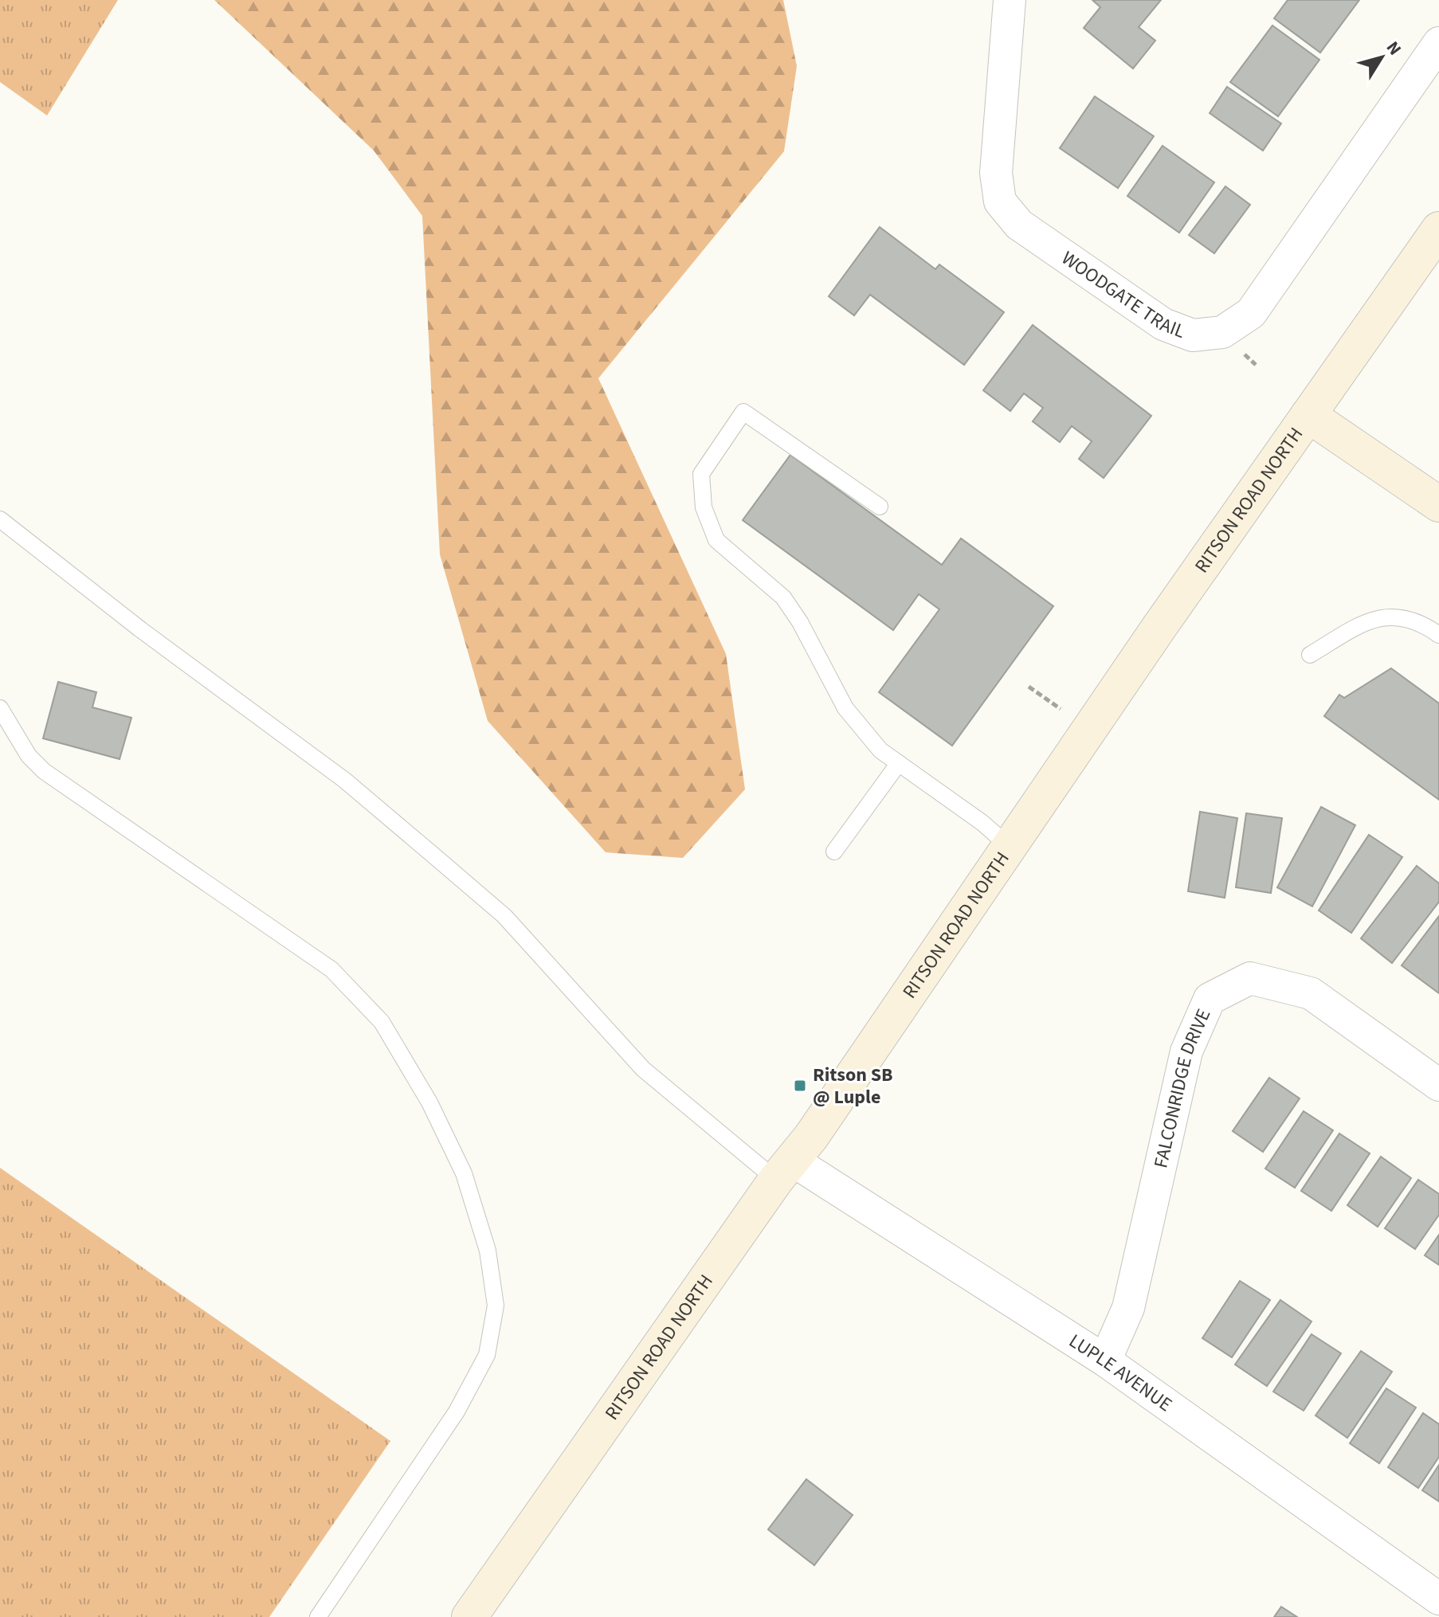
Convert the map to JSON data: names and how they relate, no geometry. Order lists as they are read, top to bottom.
{
  "streets": {
    "main road": ["RITSON ROAD NORTH"],
    "street": ["WOODGATE TRAIL", "FALCONRIDGE DRIVE", "LUPLE AVENUE"]
  },
  "crossings": [
    ["RITSON ROAD NORTH", "LUPLE AVENUE"],
    ["FALCONRIDGE DRIVE", "LUPLE AVENUE"]
  ],
  "places": {
    "transit": ["Ritson SB @ Luple"]
  },
  "north": "top right"
}
